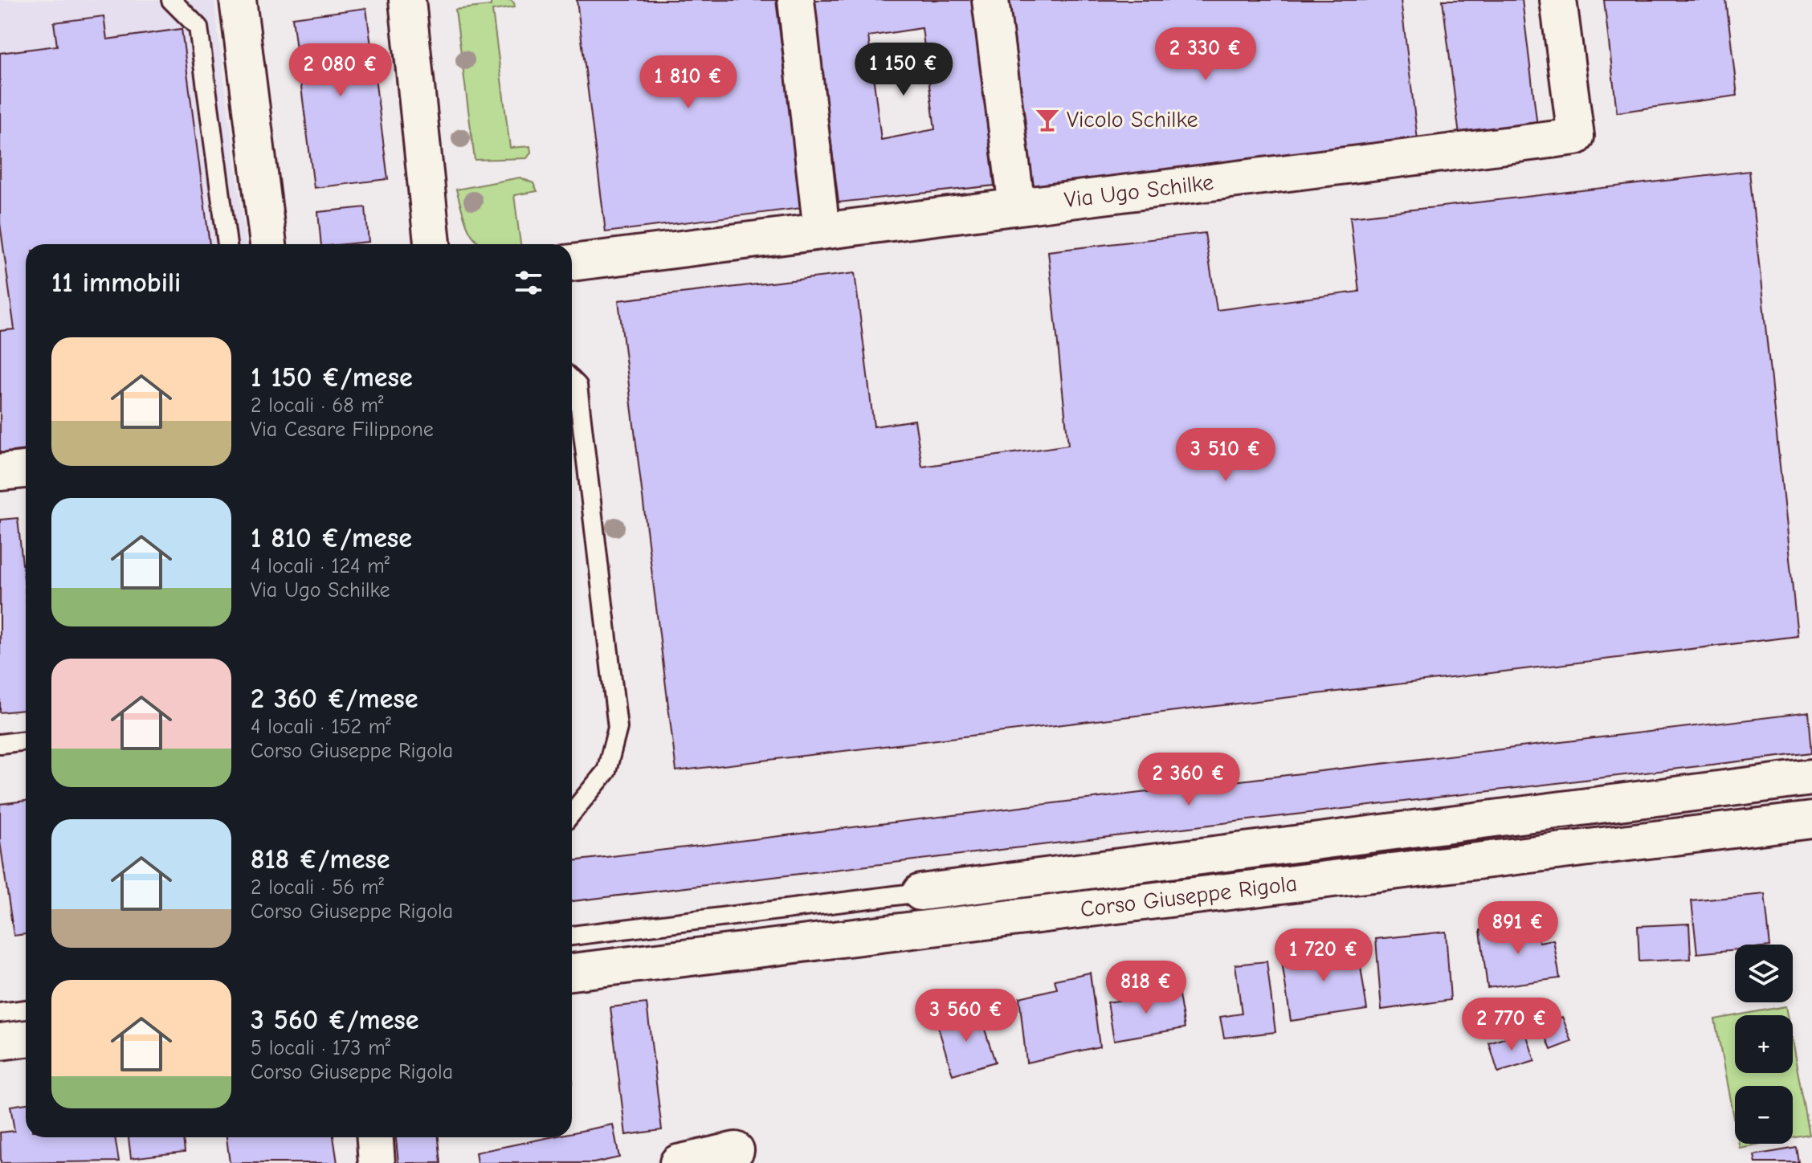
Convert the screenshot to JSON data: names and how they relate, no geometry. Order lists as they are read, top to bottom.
{
  "streets": {
    "street": ["Via Ugo Schilke", "Corso Giuseppe Rigola"]
  },
  "places": {
    "bar": ["Vicolo Schilke"]
  },
  "page": {
    "price": [
      "2 330 €",
      "1 150 €",
      "2 080 €",
      "1 810 €",
      "3 510 €",
      "2 360 €",
      "891 €",
      "1 720 €",
      "818 €",
      "3 560 €",
      "2 770 €"
    ],
    "heading": "11 immobili",
    "list": [
      {
        "name": "1 150 €/mese",
        "note": "2 locali · 68 m² · Via Cesare Filippone"
      },
      {
        "name": "1 810 €/mese",
        "note": "4 locali · 124 m² · Via Ugo Schilke"
      },
      {
        "name": "2 360 €/mese",
        "note": "4 locali · 152 m² · Corso Giuseppe Rigola"
      },
      {
        "name": "818 €/mese",
        "note": "2 locali · 56 m² · Corso Giuseppe Rigola"
      },
      {
        "name": "3 560 €/mese",
        "note": "5 locali · 173 m² · Corso Giuseppe Rigola"
      }
    ],
    "map_buttons": ["+", "−"]
  }
}
